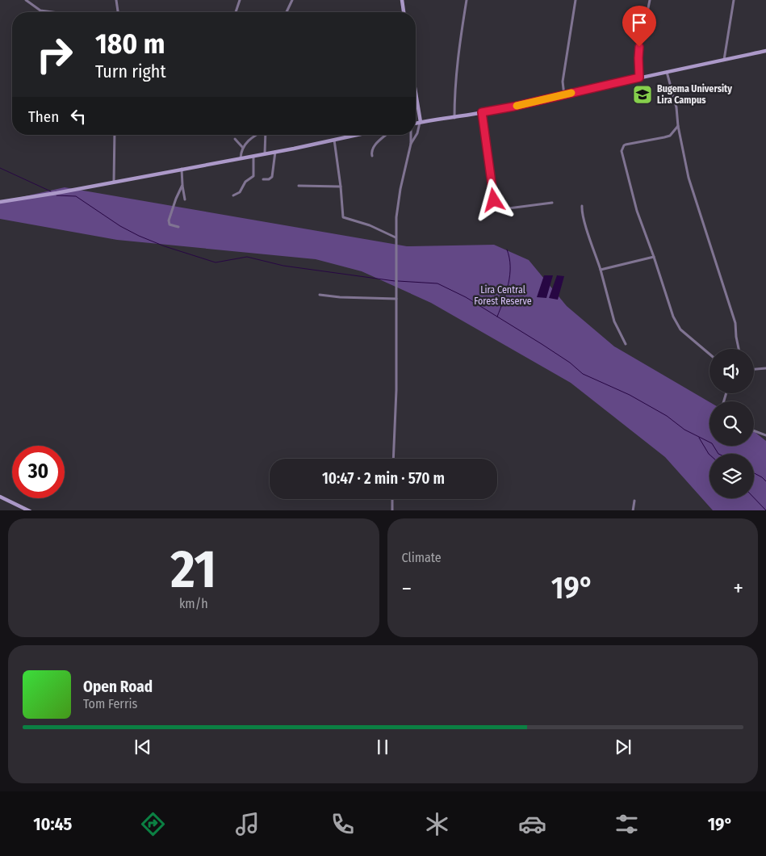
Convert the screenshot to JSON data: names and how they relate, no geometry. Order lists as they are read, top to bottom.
{
  "parks": ["Lira Central Forest Reserve"],
  "places": {
    "school or university": ["Bugema University Lira Campus"]
  },
  "page": {
    "turn": ["180 m", "Turn right"],
    "then": "Then",
    "limit": "30",
    "trip": "10:47 · 2 min · 570 m",
    "tile": [
      ["21", "km/h"],
      "Climate"
    ],
    "heat": ["−", "19°", "+"],
    "song": ["Open Road", "Tom Ferris"],
    "tabs": ["10:45", "19°"]
  }
}
